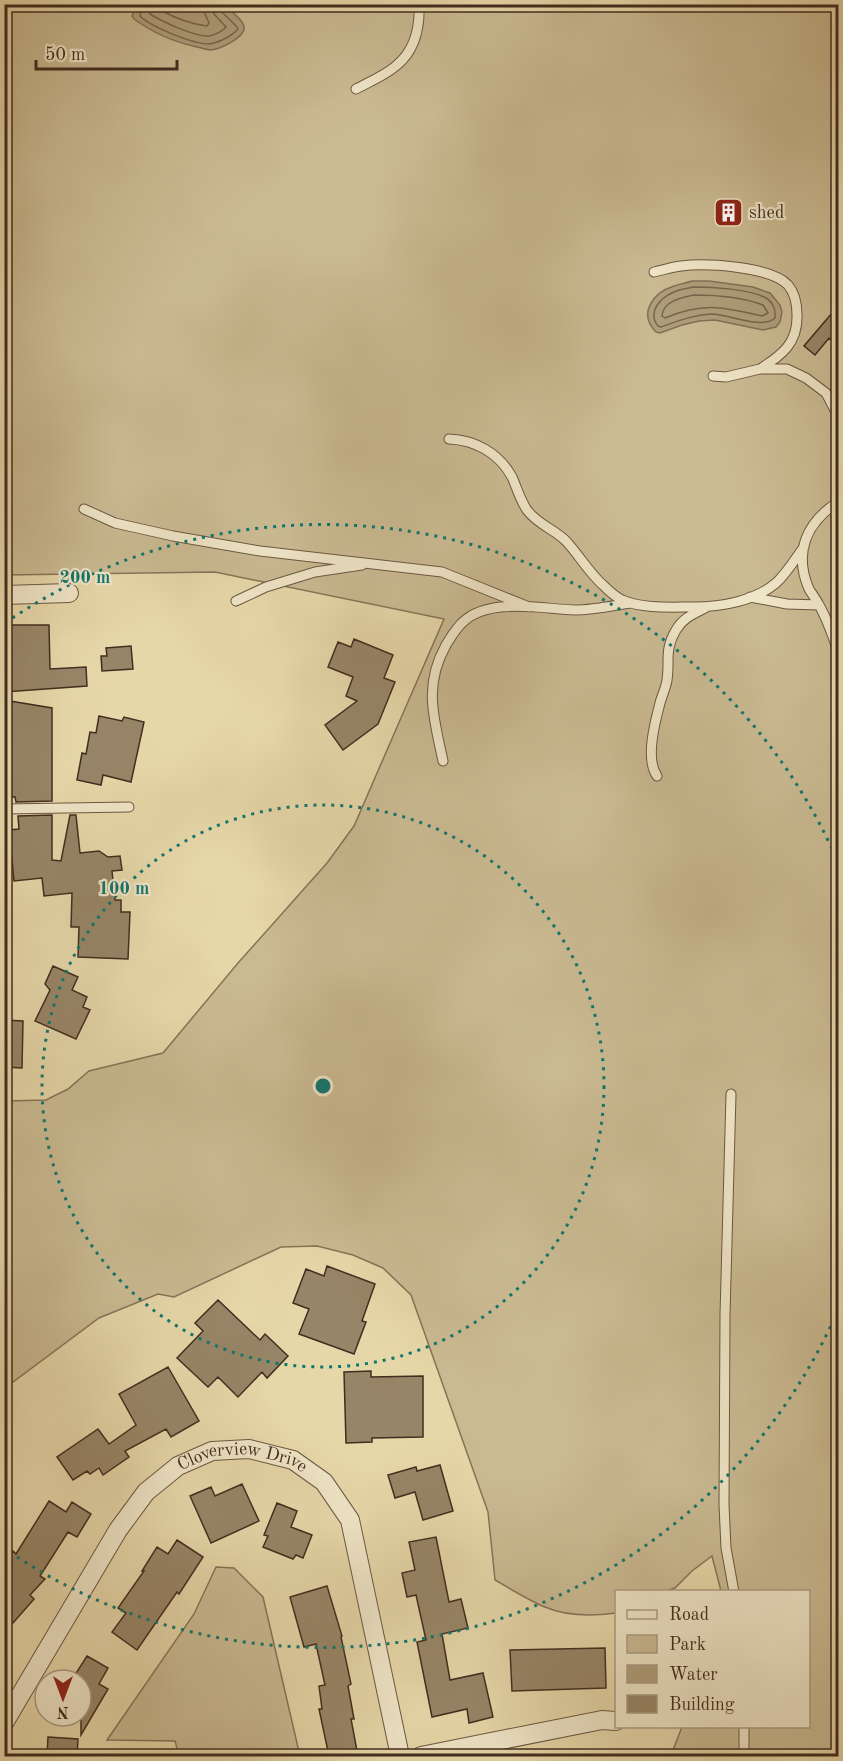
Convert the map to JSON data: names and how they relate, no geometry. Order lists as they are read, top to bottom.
{
  "streets": {
    "street": ["Cloverview Drive"]
  },
  "places": {
    "building": ["shed"]
  },
  "legend": [
    "Road",
    "Park",
    "Water",
    "Building"
  ],
  "scale_bar": "50 m",
  "north": "bottom",
  "rings": ["200 m", "100 m"]
}
